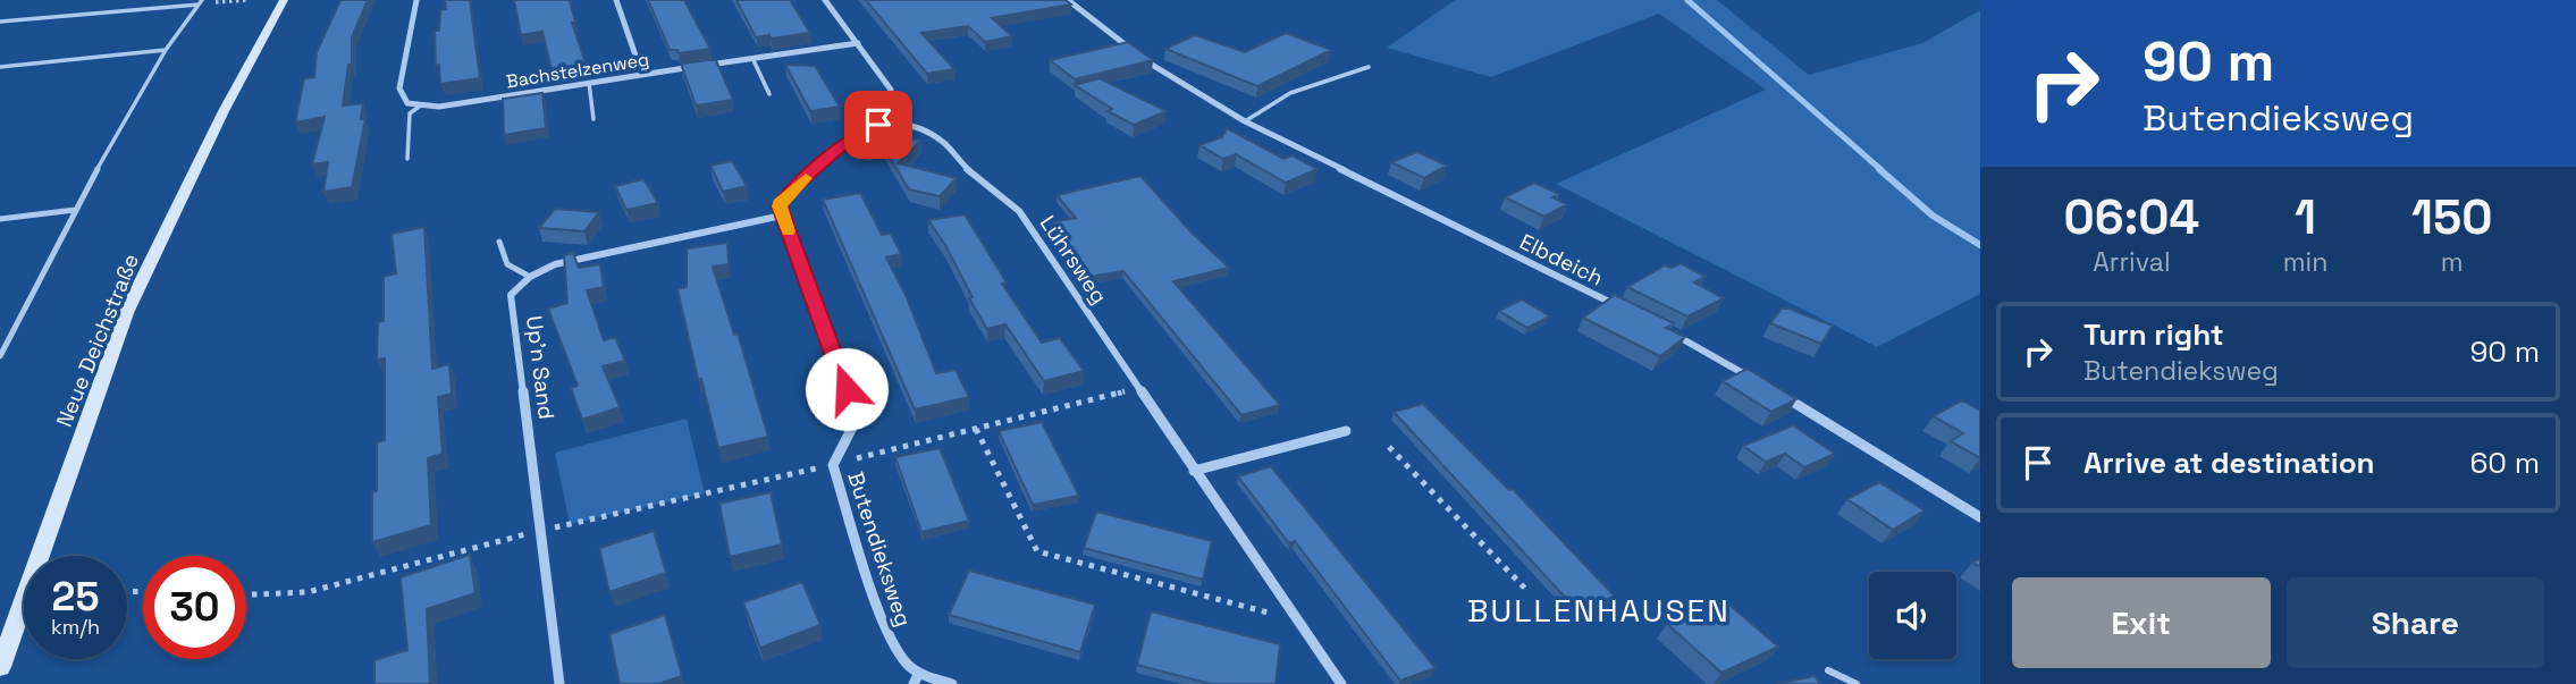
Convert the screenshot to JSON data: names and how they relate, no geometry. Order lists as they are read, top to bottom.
{
  "streets": {
    "street": [
      "Bachstelzenweg",
      "Lührsweg",
      "Elbdeich",
      "Neue Deichstraße",
      "Up'n Sand",
      "Butendieksweg"
    ]
  },
  "districts": ["BULLENHAUSEN"],
  "page": {
    "turn": ["90 m", "Butendieksweg"],
    "eta": [
      "06:04",
      "Arrival",
      "1",
      "min",
      "150",
      "m"
    ],
    "list": [
      {
        "name": "Turn right",
        "note": "Butendieksweg",
        "value": "90 m"
      },
      {
        "name": "Arrive at destination",
        "value": "60 m"
      }
    ],
    "speed": "25 km/h",
    "limit": "30",
    "buttons": ["Exit", "Share"]
  }
}
